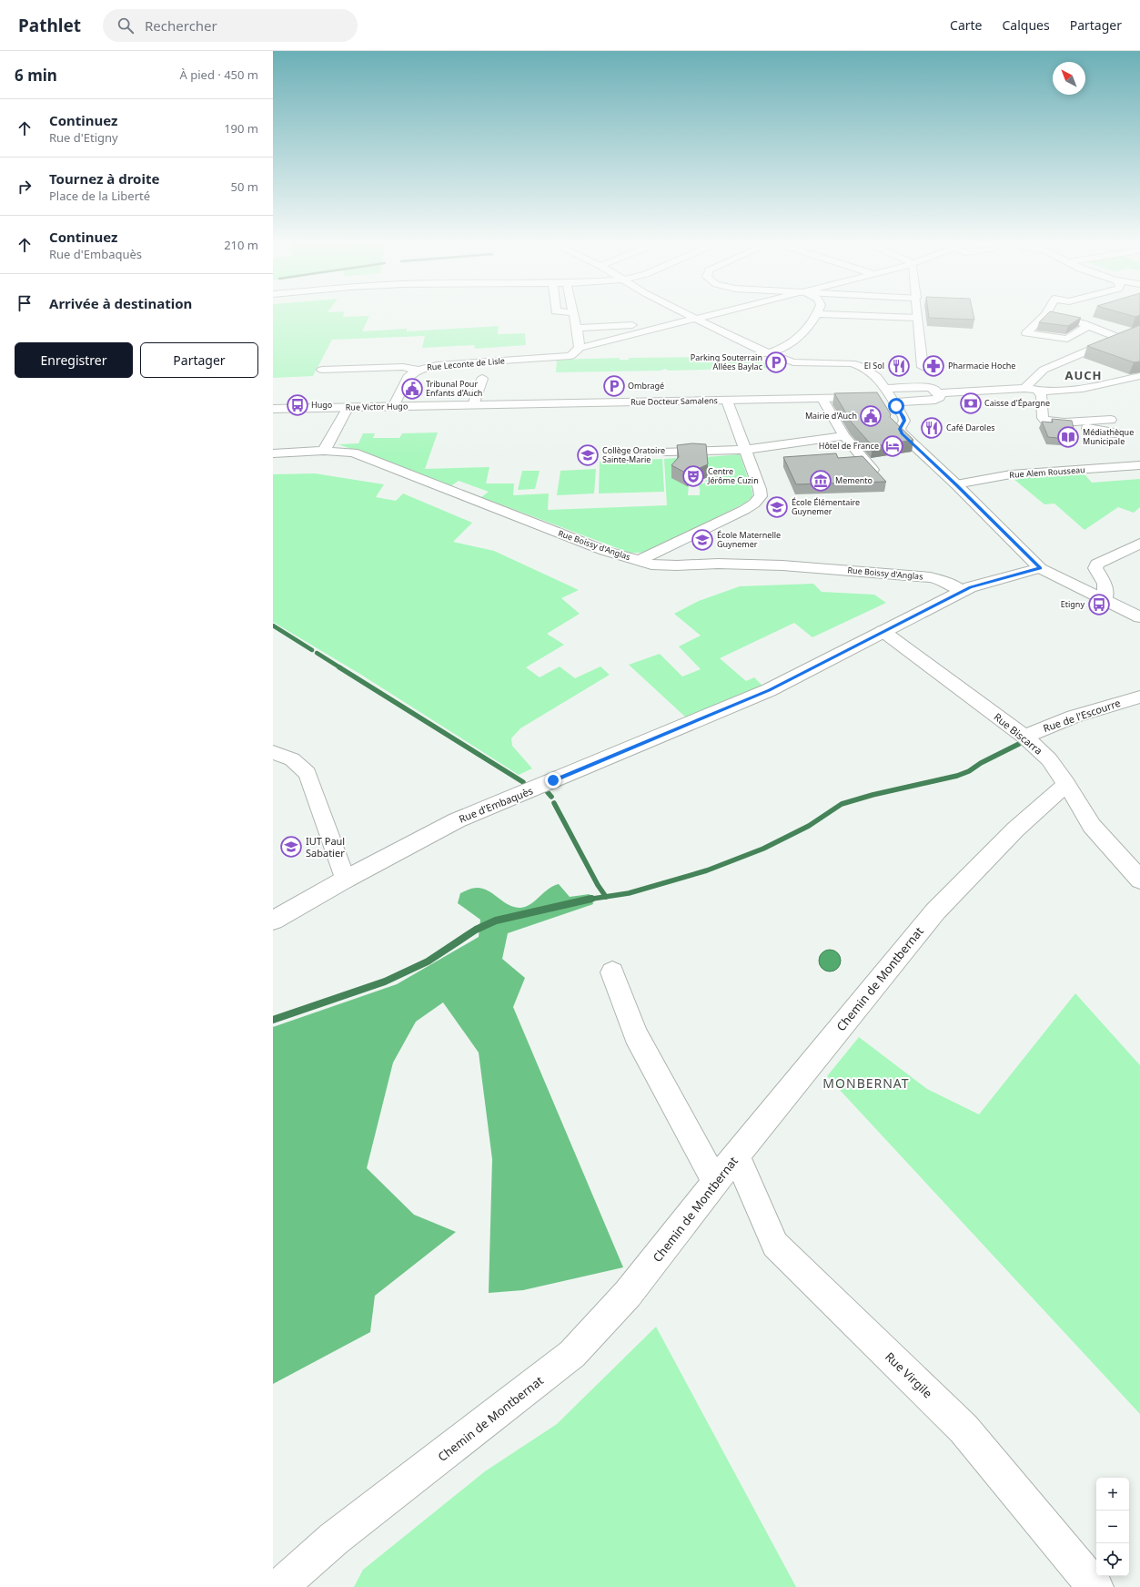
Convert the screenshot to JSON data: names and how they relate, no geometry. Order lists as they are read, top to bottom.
{
  "streets": {
    "street": [
      "Rue Leconte de Lisle",
      "Rue Docteur Samalens",
      "Rue Victor Hugo",
      "Rue Alem Rousseau",
      "Rue Boissy d'Anglas",
      "Rue de l'Escourre",
      "Rue Biscarra",
      "Rue d'Embaquès",
      "Chemin de Montbernat",
      "Rue Virgile"
    ]
  },
  "crossings": [
    ["Rue Leconte de Lisle", "Rue Victor Hugo"],
    ["Rue Docteur Samalens", "Rue Victor Hugo"],
    ["Rue Boissy d'Anglas", "Rue d'Embaquès"],
    ["Rue de l'Escourre", "Rue Biscarra"],
    ["Rue Biscarra", "Rue d'Embaquès"],
    ["Rue Biscarra", "Chemin de Montbernat"],
    ["Chemin de Montbernat", "Rue Virgile"]
  ],
  "districts": ["AUCH", "MONBERNAT"],
  "places": {
    "parking": ["Parking Souterrain Allées Baylac", "Ombragé"],
    "restaurant": ["El Sol", "Café Daroles"],
    "pharmacy": ["Pharmacie Hoche"],
    "public building": ["Tribunal Pour Enfants d'Auch", "Mairie d'Auch"],
    "bank": ["Caisse d'Épargne"],
    "bus stop": ["Hugo", "Etigny"],
    "library": ["Médiathèque Municipale"],
    "hotel": ["Hôtel de France"],
    "school or university": [
      "Collège Oratoire Sainte-Marie",
      "École Élémentaire Guynemer",
      "École Maternelle Guynemer",
      "IUT Paul Sabatier"
    ],
    "theatre": ["Centre Jérôme Cuzin"],
    "museum": ["Memento"]
  },
  "north": "top left",
  "page": {
    "header": "Pathlet",
    "search": "Rechercher",
    "nav": ["Carte", "Calques", "Partager"],
    "heading": ["6 min", "À pied · 450 m"],
    "list": [
      ["Continuez", "Rue d'Etigny", "190 m"],
      ["Tournez à droite", "Place de la Liberté", "50 m"],
      ["Continuez", "Rue d'Embaquès", "210 m"],
      "Arrivée à destination"
    ],
    "buttons": ["Enregistrer", "Partager"],
    "map_buttons": ["+", "−"]
  }
}
